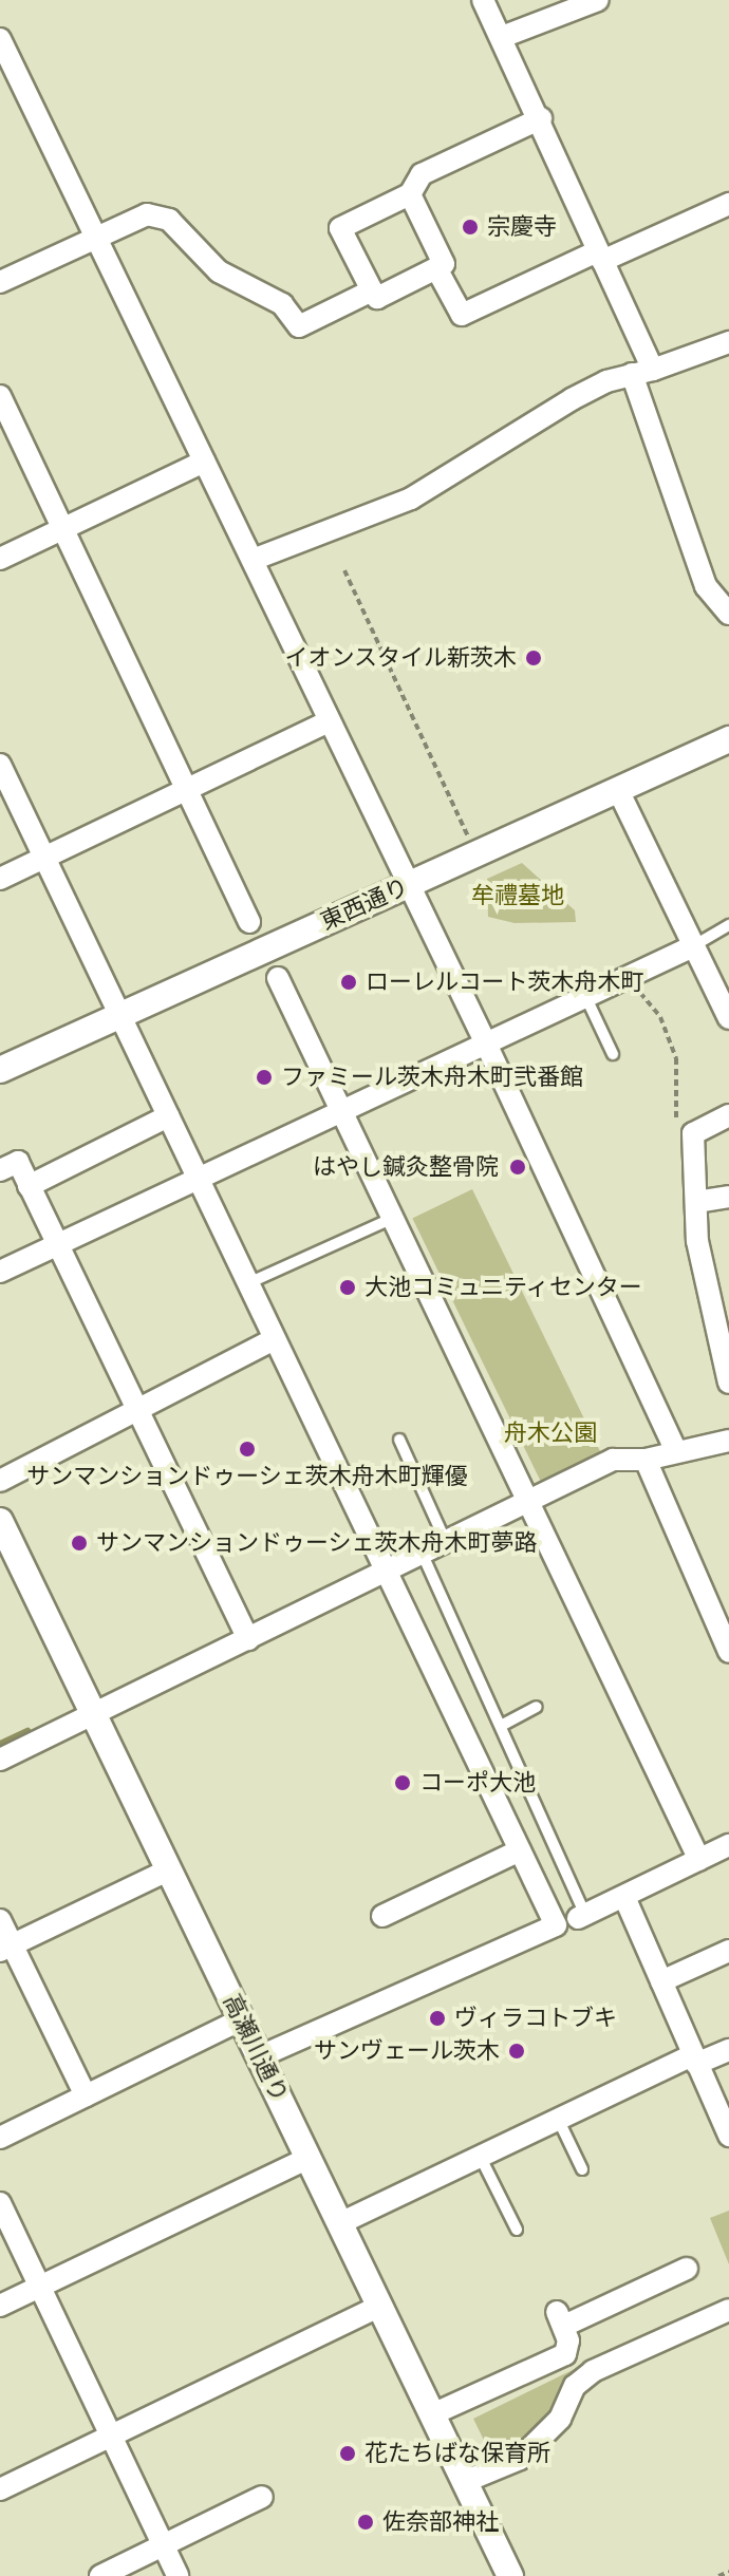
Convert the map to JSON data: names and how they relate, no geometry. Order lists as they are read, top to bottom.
{
  "streets": {
    "street": ["東西通り", "高瀬川通り"]
  },
  "parks": ["牟禮墓地", "舟木公園"],
  "places": [
    "宗慶寺",
    "イオンスタイル新茨木",
    "ローレルコート茨木舟木町",
    "ファミール茨木舟木町弐番館",
    "はやし鍼灸整骨院",
    "大池コミュニティセンター",
    "サンマンションドゥーシェ茨木舟木町輝優",
    "サンマンションドゥーシェ茨木舟木町夢路",
    "コーポ大池",
    "ヴィラコトブキ",
    "サンヴェール茨木",
    "花たちばな保育所",
    "佐奈部神社"
  ]
}
